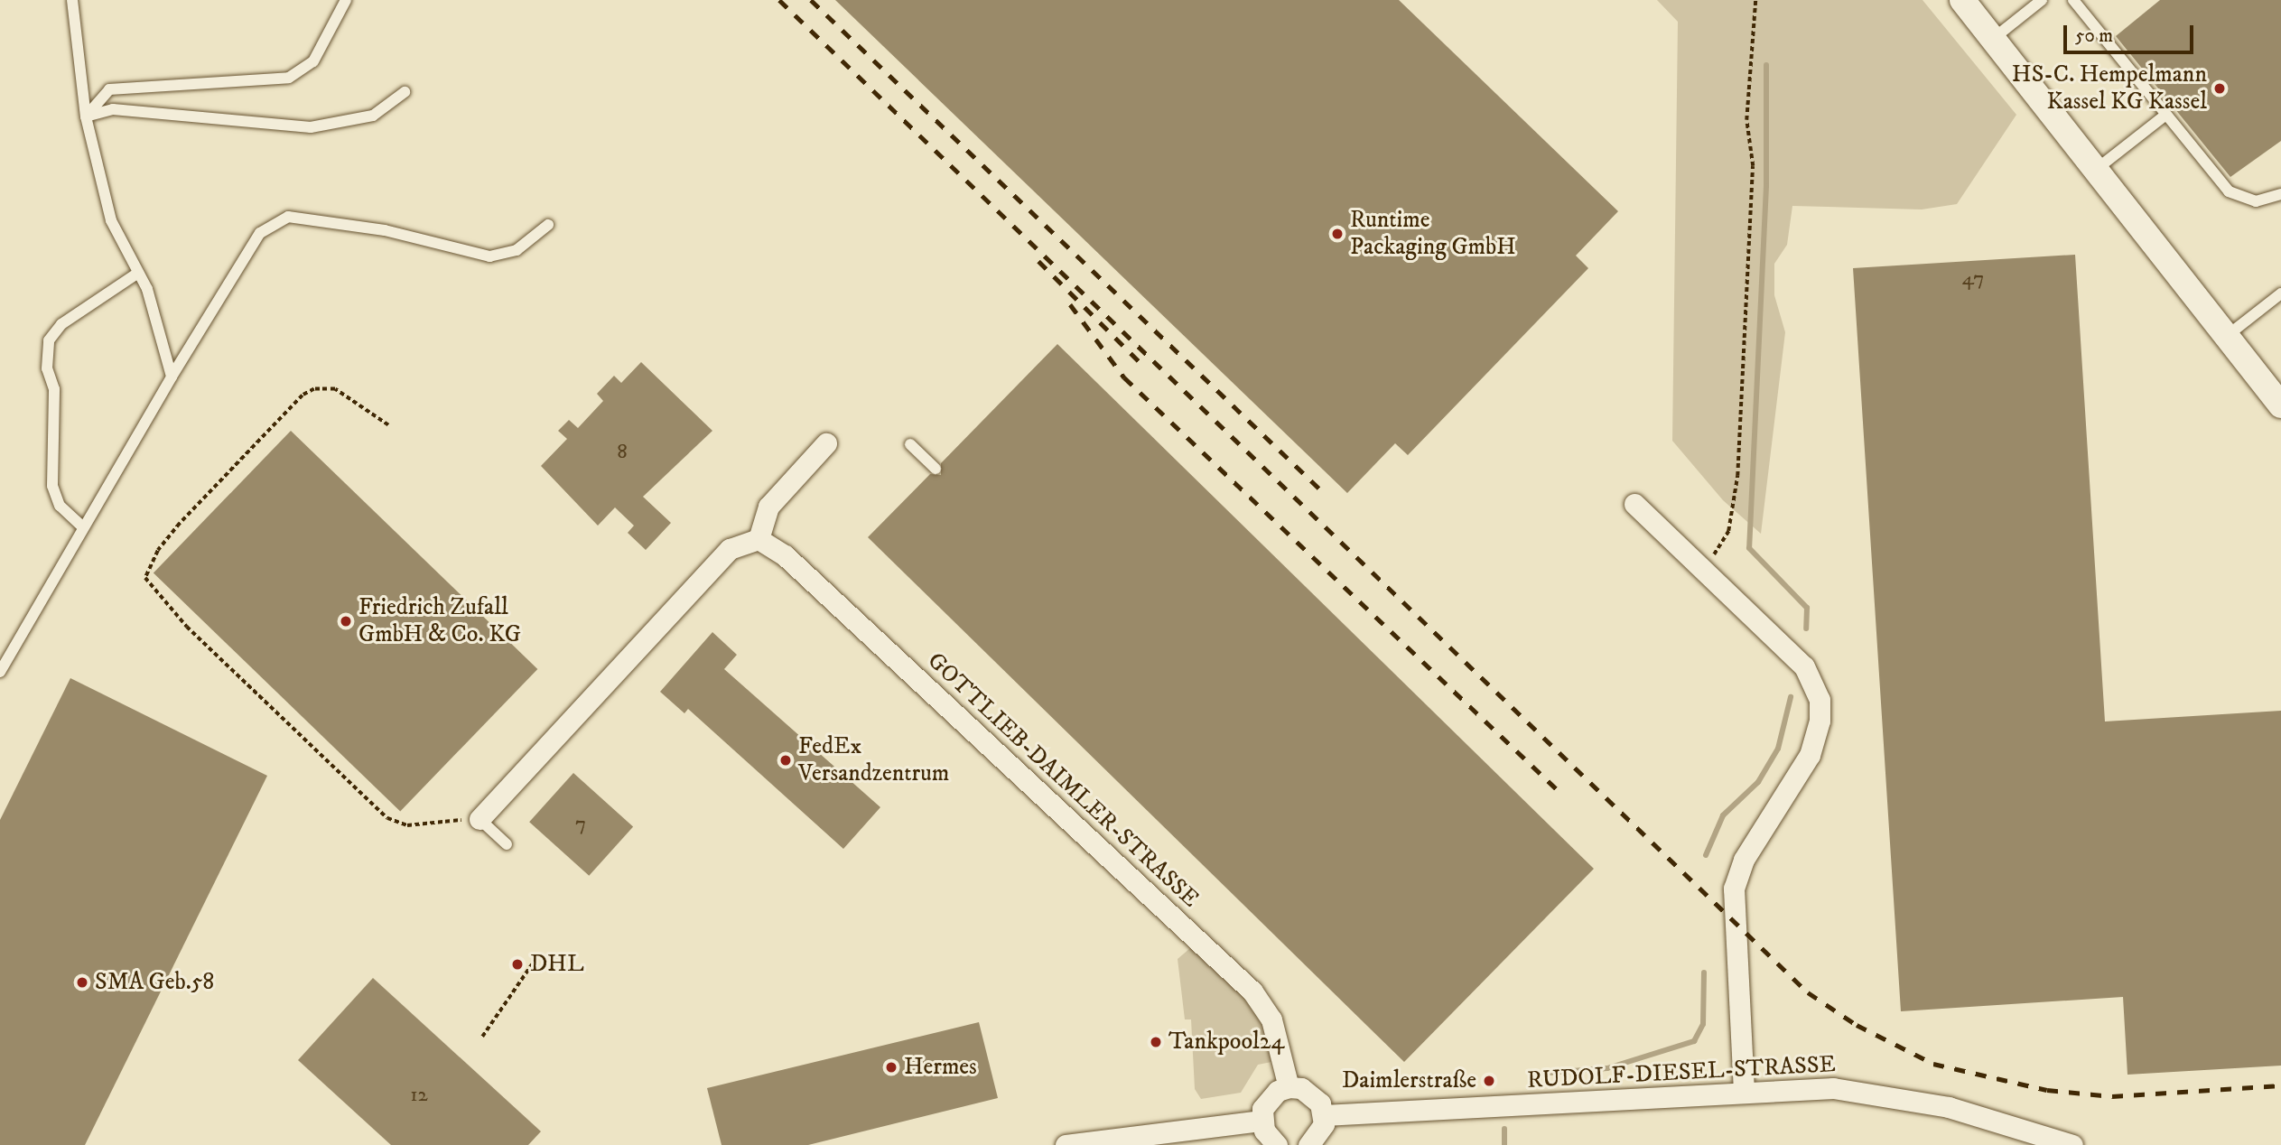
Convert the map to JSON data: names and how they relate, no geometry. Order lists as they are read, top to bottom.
{
  "streets": {
    "street": ["GOTTLIEB-DAIMLER-STRASSE", "RUDOLF-DIESEL-STRASSE"]
  },
  "places": [
    "HS-C. Hempelmann Kassel KG Kassel",
    "Runtime Packaging GmbH",
    "Friedrich Zufall GmbH & Co. KG",
    "FedEx Versandzentrum",
    "DHL",
    "SMA Geb.58",
    "Tankpool24",
    "Hermes",
    "Daimlerstraße"
  ],
  "house_numbers": [
    "47",
    "8",
    "7",
    "12"
  ],
  "scale_bar": "50 m"
}
